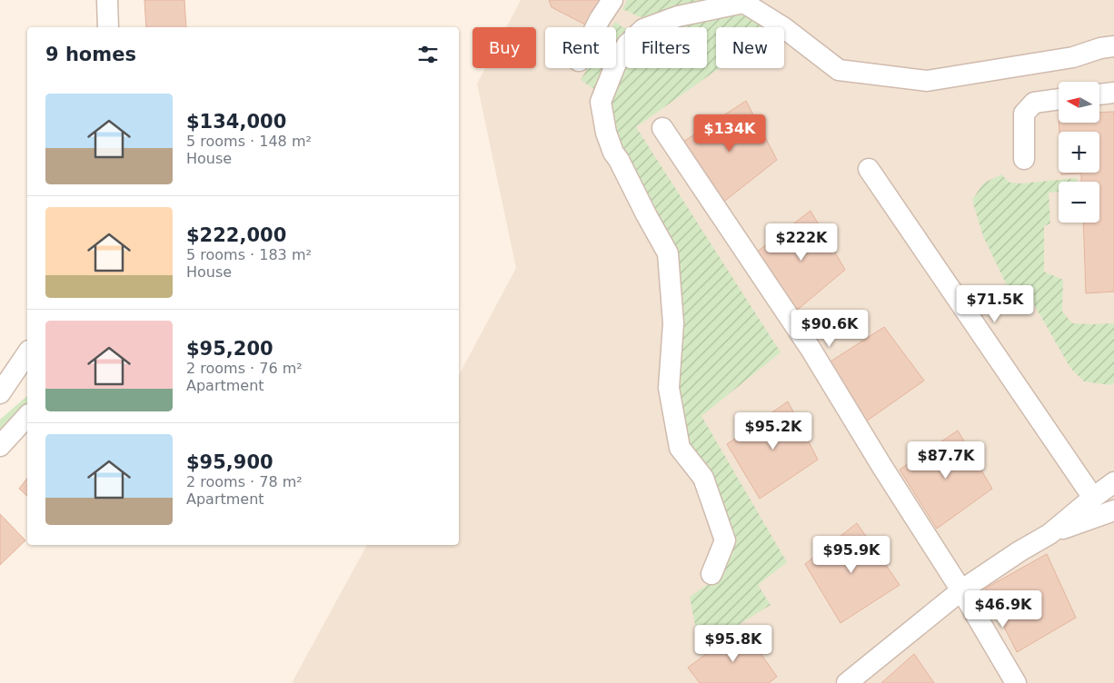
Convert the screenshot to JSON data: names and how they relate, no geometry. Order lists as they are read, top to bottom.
{
  "north": "left",
  "page": {
    "chip": [
      "Buy",
      "Rent",
      "Filters",
      "New"
    ],
    "heading": "9 homes",
    "map_buttons": ["+", "−"],
    "list": [
      {
        "name": "$134,000",
        "note": "5 rooms · 148 m² · House"
      },
      {
        "name": "$222,000",
        "note": "5 rooms · 183 m² · House"
      },
      {
        "name": "$95,200",
        "note": "2 rooms · 76 m² · Apartment"
      },
      {
        "name": "$95,900",
        "note": "2 rooms · 78 m² · Apartment"
      }
    ],
    "price": [
      "$134K",
      "$222K",
      "$71.5K",
      "$90.6K",
      "$95.2K",
      "$87.7K",
      "$95.9K",
      "$46.9K",
      "$95.8K"
    ]
  }
}
